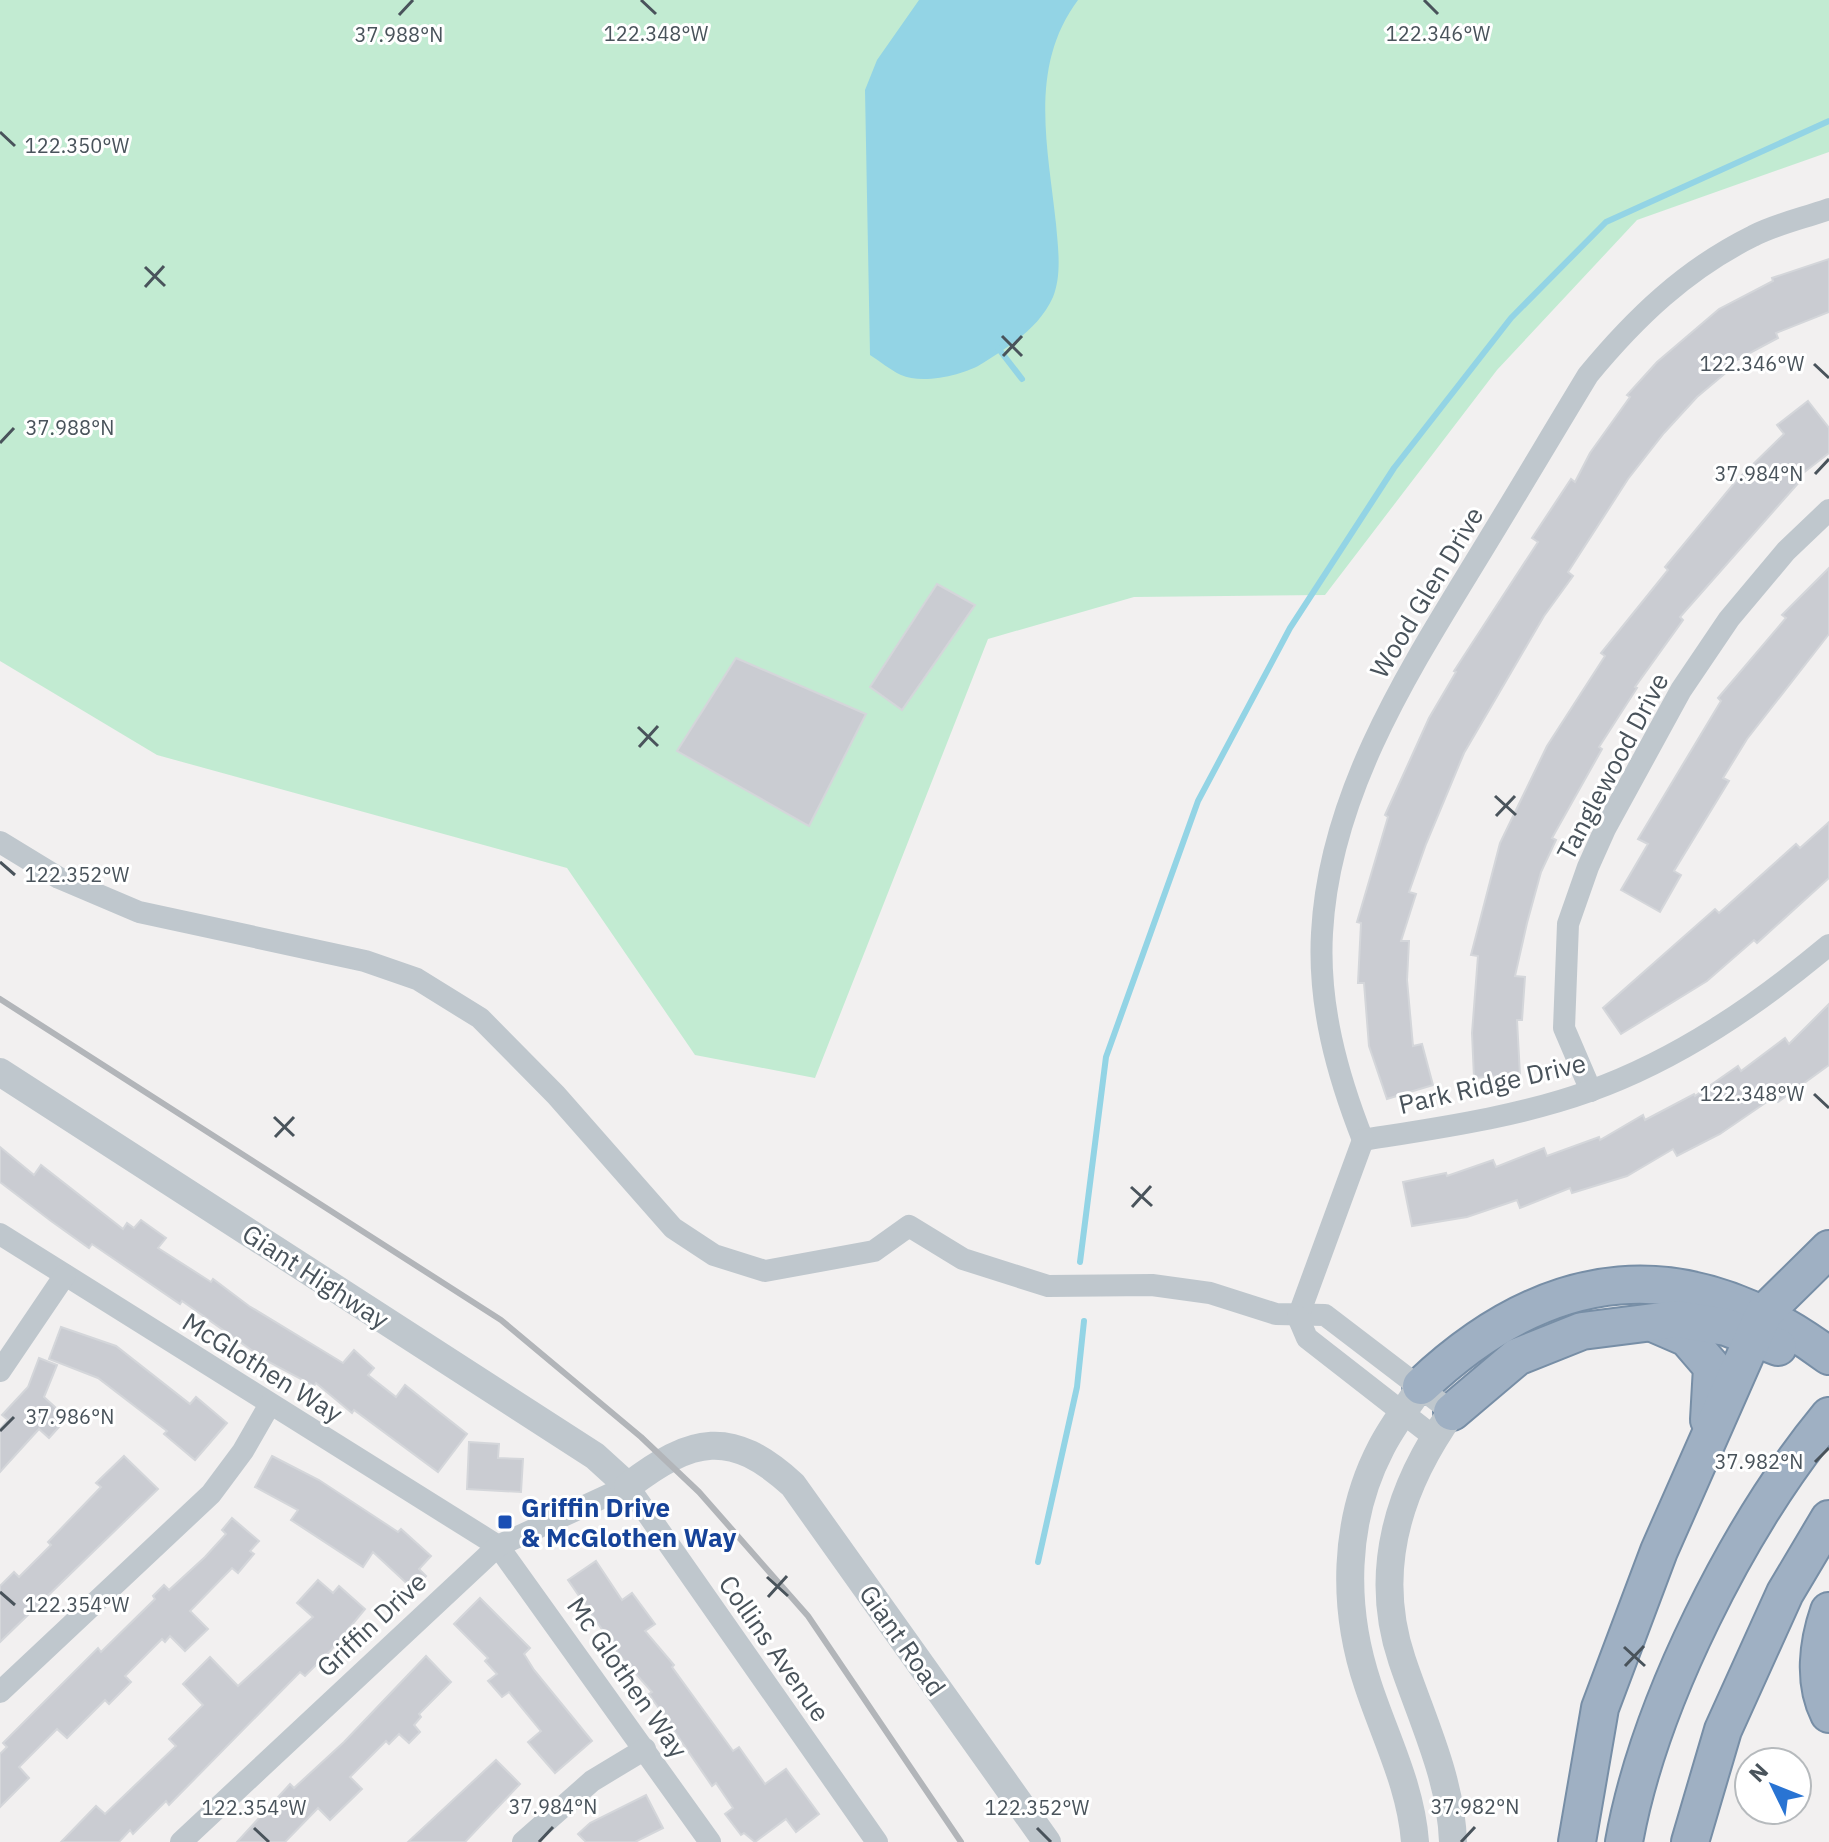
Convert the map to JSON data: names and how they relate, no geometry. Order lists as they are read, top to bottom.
{
  "streets": {
    "street": [
      "Wood Glen Drive",
      "Tanglewood Drive",
      "Park Ridge Drive",
      "Giant Highway",
      "McGlothen Way",
      "Griffin Drive",
      "Giant Road",
      "Collins Avenue",
      "Mc Glothen Way"
    ]
  },
  "crossings": [
    ["Wood Glen Drive", "Park Ridge Drive"],
    ["Tanglewood Drive", "Park Ridge Drive"],
    ["Giant Highway", "Griffin Drive"],
    ["Giant Highway", "Giant Road"],
    ["Giant Highway", "Collins Avenue"],
    ["McGlothen Way", "Griffin Drive"],
    ["McGlothen Way", "Mc Glothen Way"],
    ["Griffin Drive", "Giant Road"],
    ["Griffin Drive", "Collins Avenue"],
    ["Griffin Drive", "Mc Glothen Way"],
    ["Giant Road", "Collins Avenue"]
  ],
  "places": {
    "transit": ["Griffin Drive & McGlothen Way"]
  },
  "north": "top left",
  "coordinates": [
    "122.348°W",
    "122.346°W",
    "37.988°N",
    "122.350°W",
    "37.984°N",
    "122.352°W",
    "37.986°N",
    "37.982°N",
    "122.354°W"
  ]
}
